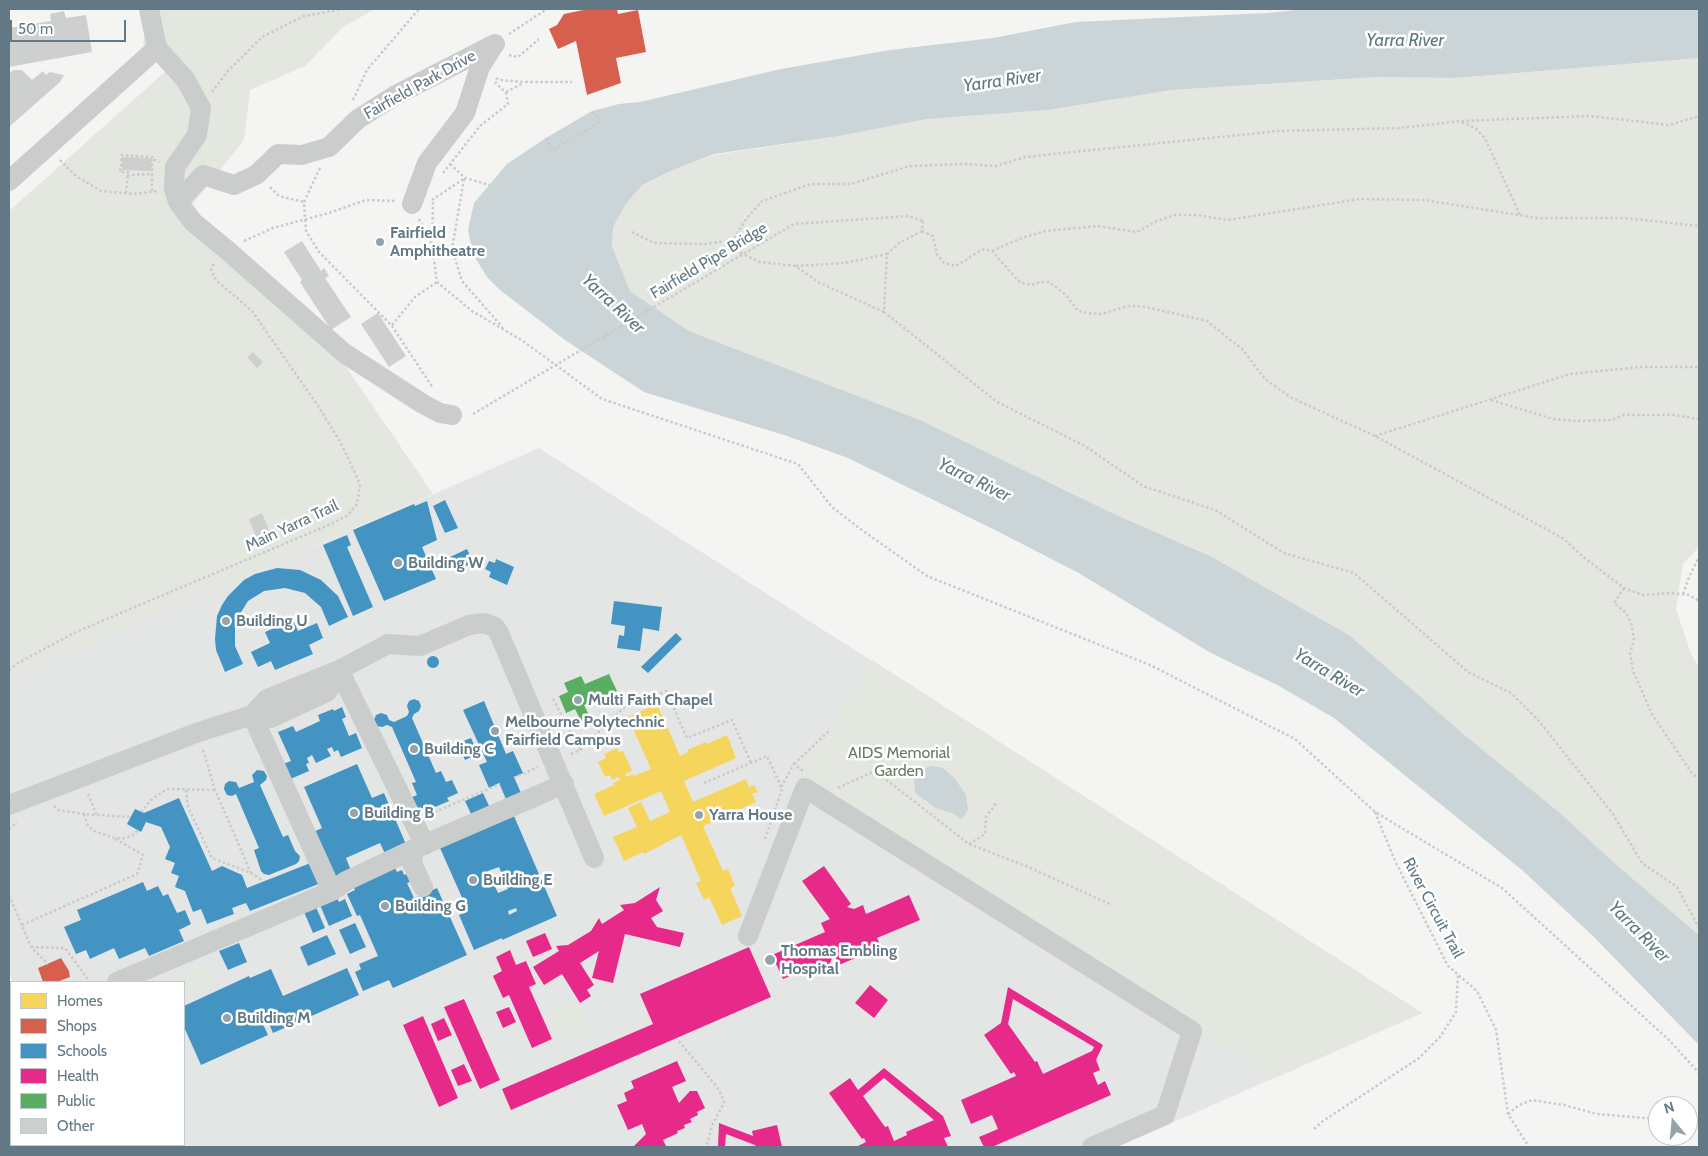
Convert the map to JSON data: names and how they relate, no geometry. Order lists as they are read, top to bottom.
{
  "streets": {
    "street": ["Fairfield Park Drive"],
    "path": ["Fairfield Pipe Bridge", "Main Yarra Trail", "River Circuit Trail"]
  },
  "water": ["Yarra River"],
  "parks": ["AIDS Memorial Garden"],
  "places": [
    "Fairfield Amphitheatre",
    "Building W",
    "Building U",
    "Multi Faith Chapel",
    "Melbourne Polytechnic Fairfield Campus",
    "Building C",
    "Building B",
    "Yarra House",
    "Building E",
    "Building G",
    "Thomas Embling Hospital",
    "Building M"
  ],
  "legend": [
    "Homes",
    "Shops",
    "Schools",
    "Health",
    "Public",
    "Other"
  ],
  "scale_bar": "50 m",
  "north": "top"
}
